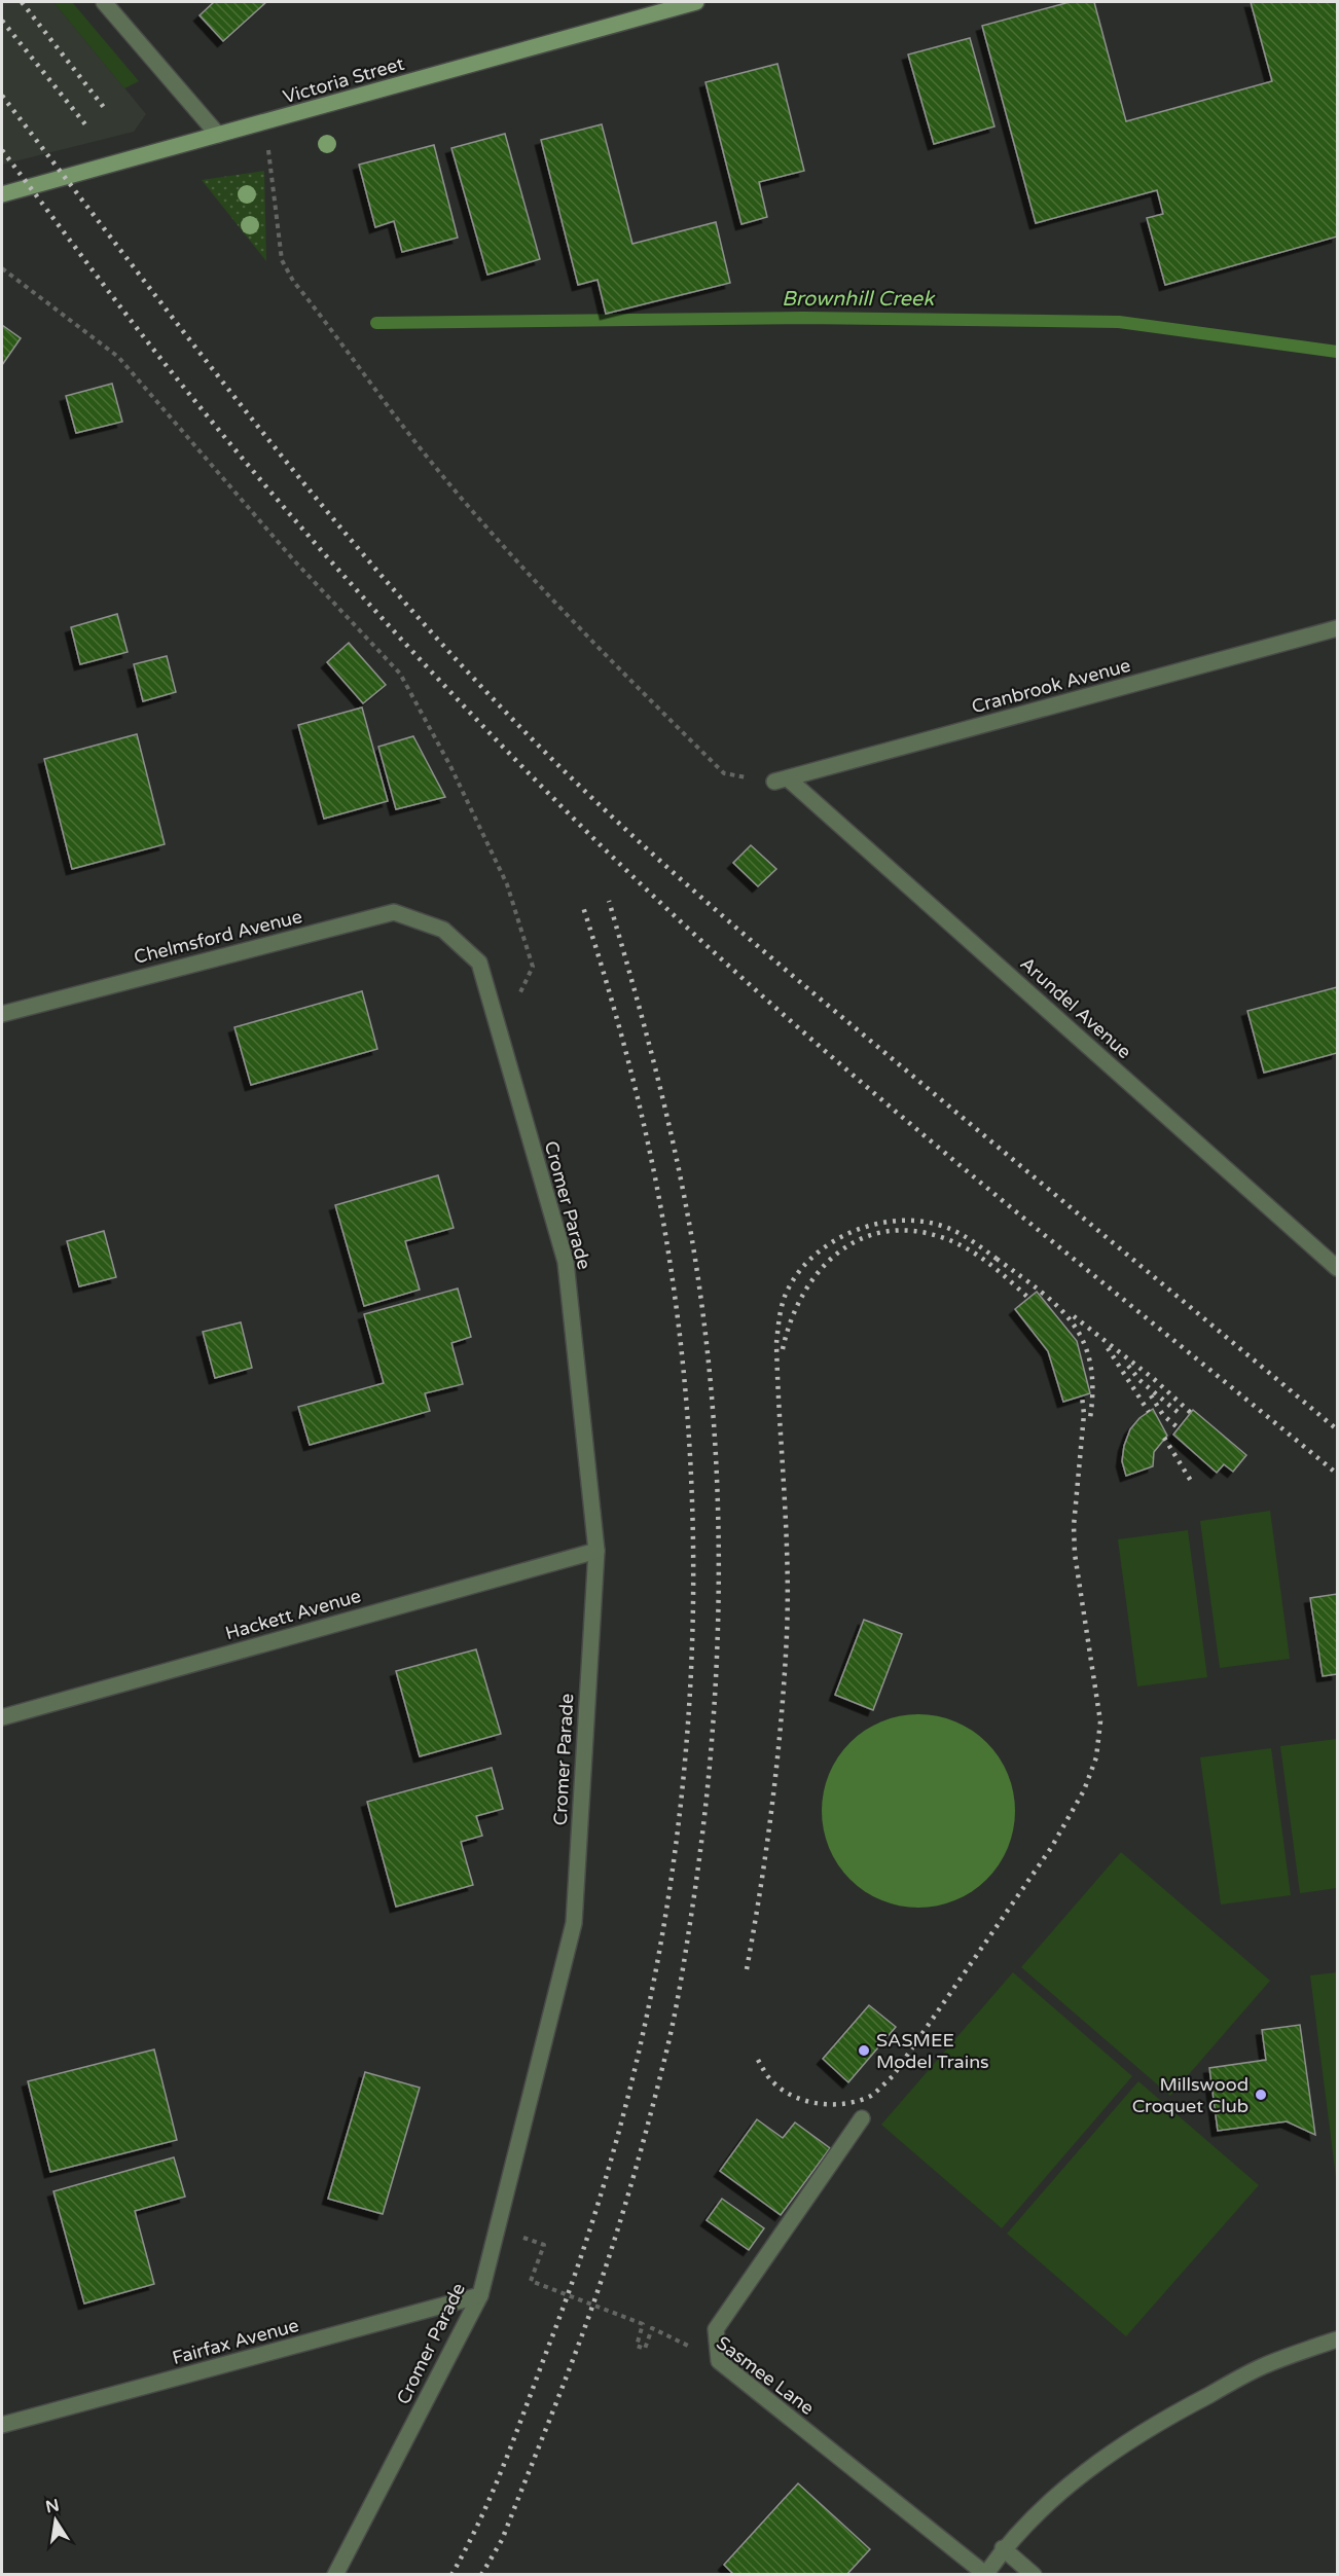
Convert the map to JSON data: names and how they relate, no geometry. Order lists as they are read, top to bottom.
{
  "streets": {
    "street": [
      "Victoria Street",
      "Cranbrook Avenue",
      "Chelmsford Avenue",
      "Arundel Avenue",
      "Cromer Parade",
      "Hackett Avenue",
      "Fairfax Avenue",
      "Sasmee Lane"
    ]
  },
  "crossings": [
    ["Cranbrook Avenue", "Arundel Avenue"],
    ["Chelmsford Avenue", "Cromer Parade"],
    ["Cromer Parade", "Hackett Avenue"],
    ["Cromer Parade", "Fairfax Avenue"],
    ["Cromer Parade", "Sasmee Lane"]
  ],
  "water": ["Brownhill Creek"],
  "places": ["SASMEE Model Trains", "Millswood Croquet Club"],
  "north": "top"
}
